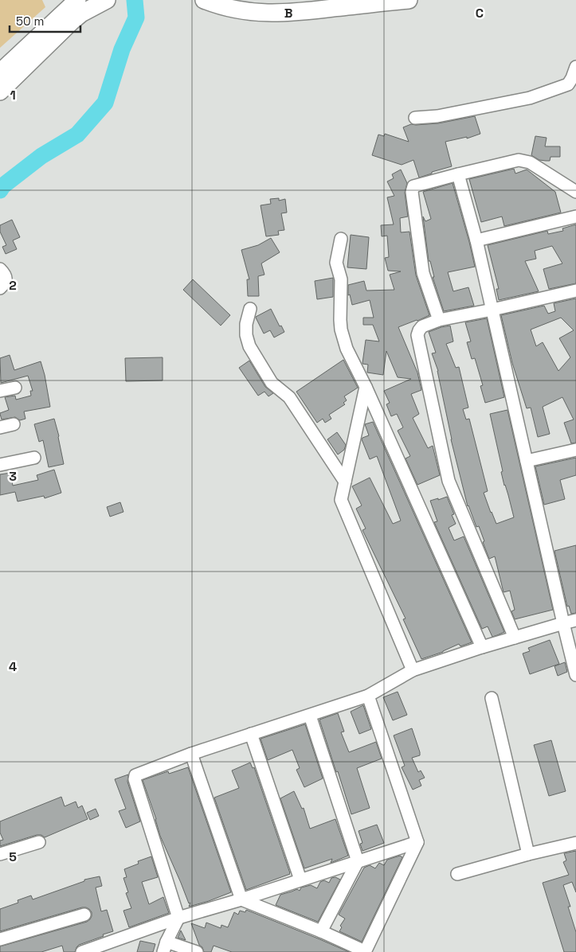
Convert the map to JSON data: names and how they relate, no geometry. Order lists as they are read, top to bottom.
{
  "scale_bar": "50 m",
  "grid": {
    "columns": ["B", "C"],
    "rows": [
      "1",
      "2",
      "3",
      "4",
      "5"
    ]
  }
}
